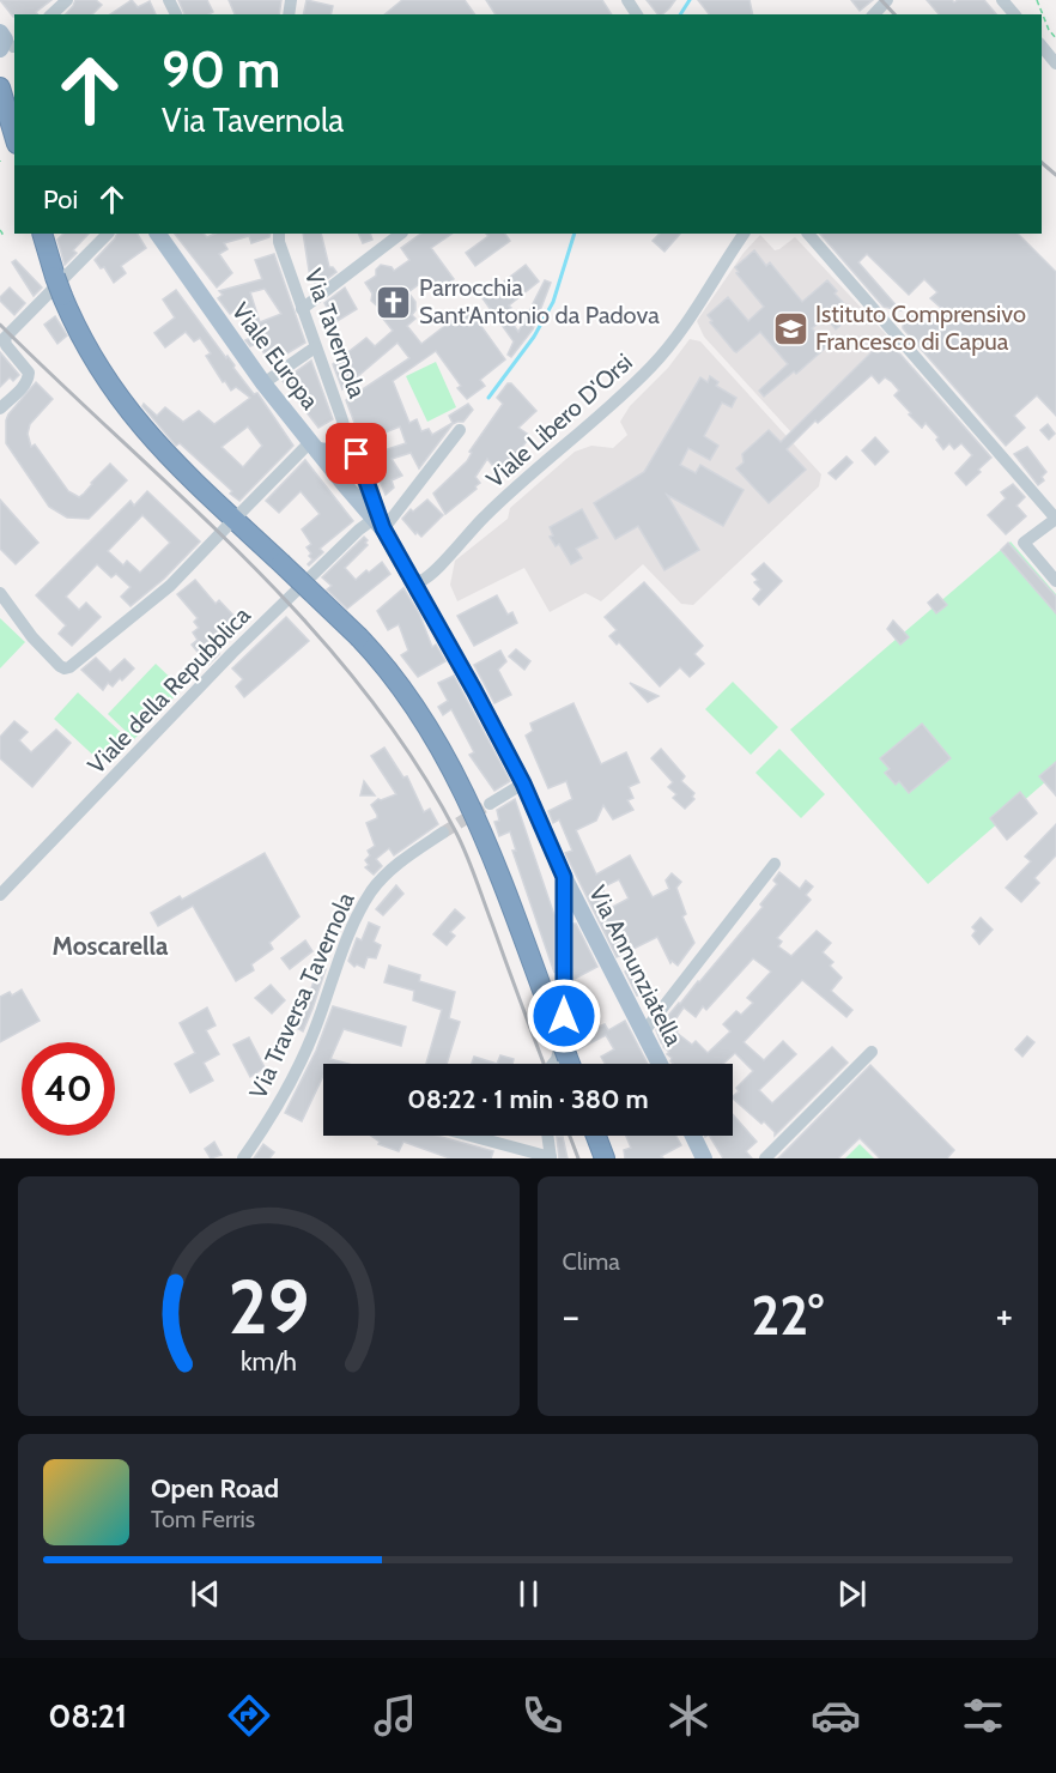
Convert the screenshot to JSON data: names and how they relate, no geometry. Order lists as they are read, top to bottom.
{
  "streets": {
    "main road": ["Via Tavernola", "Viale Europa", "Via Annunziatella"],
    "street": ["Viale Libero D'Orsi", "Viale della Repubblica", "Via Traversa Tavernola"]
  },
  "crossings": [
    ["Via Tavernola", "Viale Europa"],
    ["Via Tavernola", "Viale della Repubblica"],
    ["Viale Europa", "Viale della Repubblica"]
  ],
  "districts": ["Moscarella"],
  "places": {
    "church": ["Parrocchia Sant'Antonio da Padova"],
    "school or university": ["Istituto Comprensivo Francesco di Capua"]
  },
  "page": {
    "turn": ["90 m", "Via Tavernola"],
    "then": "Poi",
    "limit": "40",
    "trip": "08:22 · 1 min · 380 m",
    "tile": "Clima",
    "heat": ["−", "22°", "+"],
    "song": ["Open Road", "Tom Ferris"],
    "tabs": "08:21",
    "gauge": ["29", "km/h"]
  }
}
